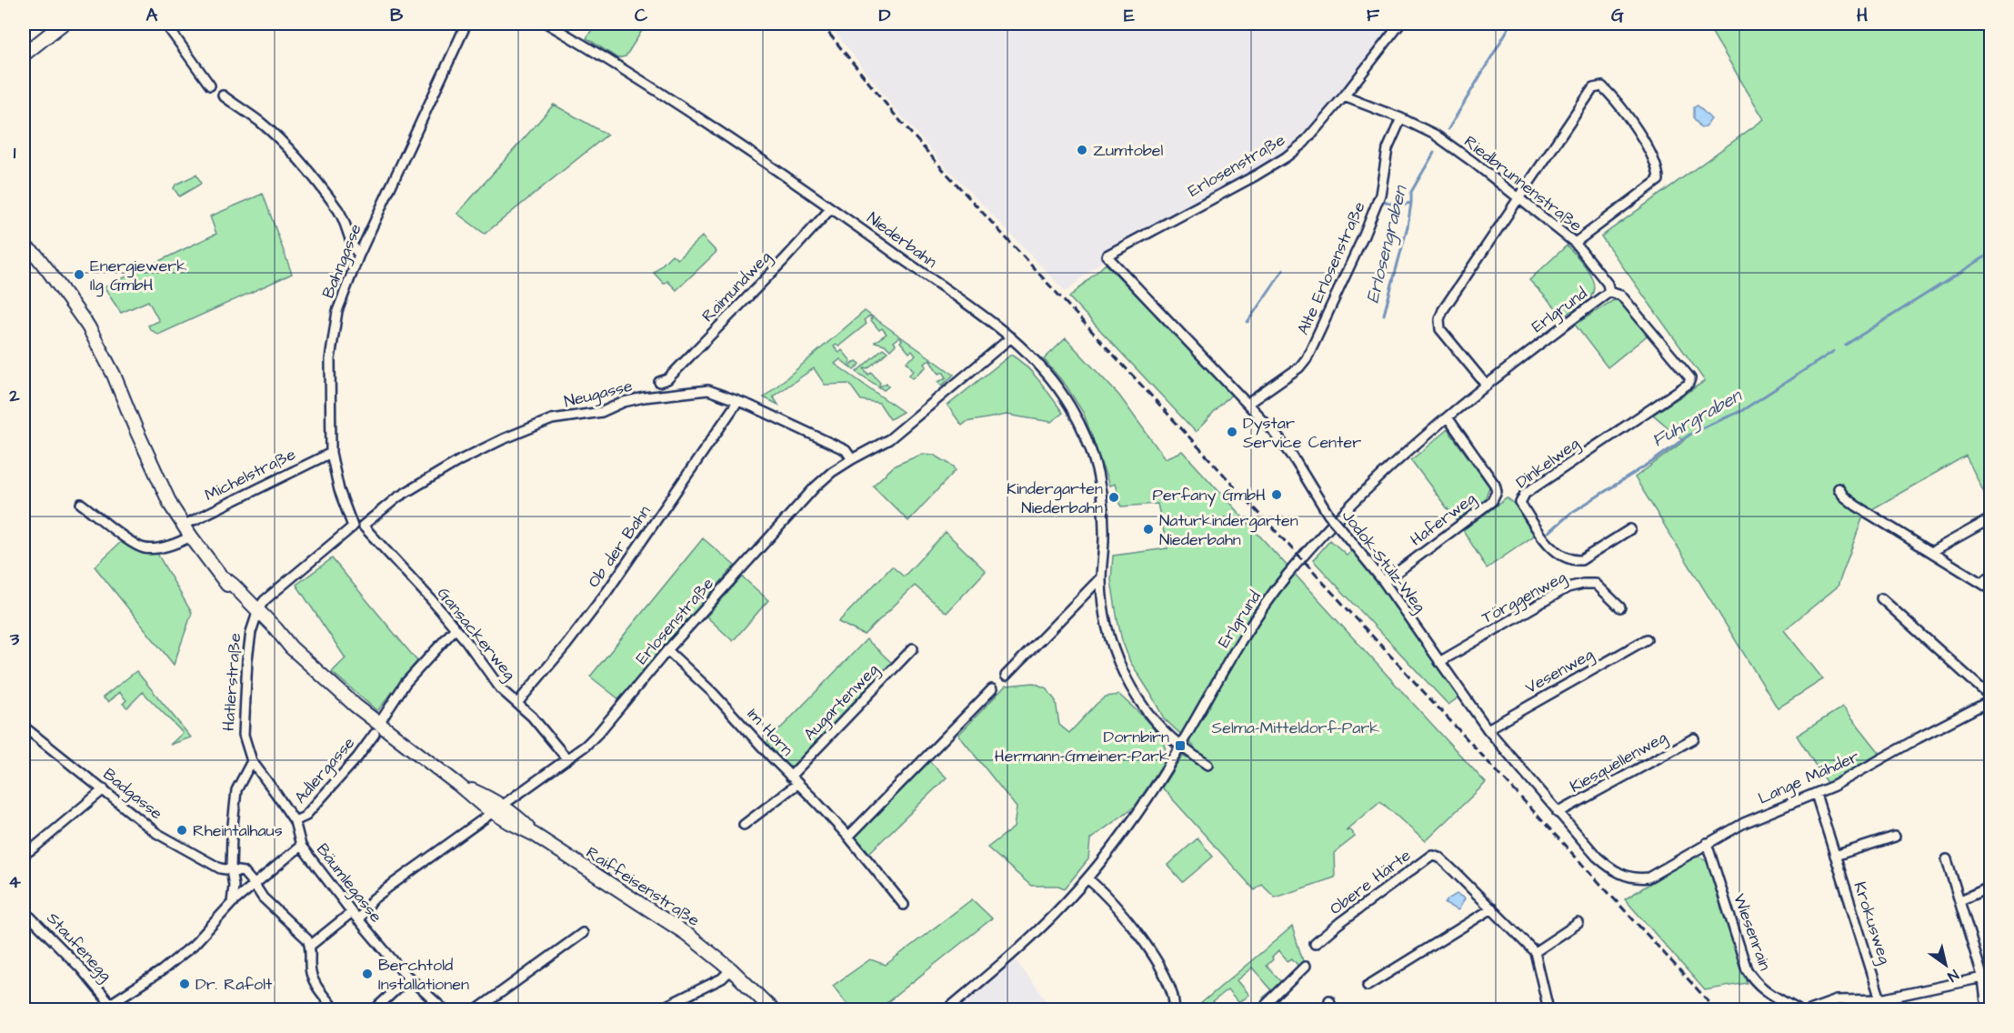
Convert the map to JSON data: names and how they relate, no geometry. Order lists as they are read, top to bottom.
{
  "streets": {
    "street": [
      "Erlosenstraße",
      "Riedbrunnenstraße",
      "Niederbahn",
      "Bahngasse",
      "Alte Erlosenstraße",
      "Raimundweg",
      "Erlgrund",
      "Neugasse",
      "Dinkelweg",
      "Michelstraße",
      "Haferweg",
      "Ob der Bahn",
      "Jodok-Stülz-Weg",
      "Törggenweg",
      "Gansackerweg",
      "Vesenweg",
      "Hatlerstraße",
      "Augartenweg",
      "Im Horn",
      "Kiesquellenweg",
      "Adlergasse",
      "Lange Mähder",
      "Badgasse",
      "Obere Härte",
      "Bäumlegasse",
      "Raiffeisenstraße",
      "Krokusweg",
      "Wiesenrain",
      "Staufenegg"
    ]
  },
  "crossings": [
    ["Erlosenstraße", "Riedbrunnenstraße"],
    ["Erlosenstraße", "Niederbahn"],
    ["Erlosenstraße", "Neugasse"],
    ["Erlosenstraße", "Jodok-Stülz-Weg"],
    ["Erlosenstraße", "Gansackerweg"],
    ["Erlosenstraße", "Im Horn"],
    ["Erlosenstraße", "Bäumlegasse"],
    ["Erlosenstraße", "Raiffeisenstraße"],
    ["Riedbrunnenstraße", "Alte Erlosenstraße"],
    ["Riedbrunnenstraße", "Erlgrund"],
    ["Riedbrunnenstraße", "Dinkelweg"],
    ["Niederbahn", "Raimundweg"],
    ["Niederbahn", "Erlgrund"],
    ["Bahngasse", "Michelstraße"],
    ["Alte Erlosenstraße", "Jodok-Stülz-Weg"],
    ["Erlgrund", "Haferweg"],
    ["Neugasse", "Ob der Bahn"],
    ["Neugasse", "Gansackerweg"],
    ["Michelstraße", "Hatlerstraße"],
    ["Haferweg", "Jodok-Stülz-Weg"],
    ["Ob der Bahn", "Gansackerweg"],
    ["Jodok-Stülz-Weg", "Törggenweg"],
    ["Jodok-Stülz-Weg", "Vesenweg"],
    ["Jodok-Stülz-Weg", "Kiesquellenweg"],
    ["Jodok-Stülz-Weg", "Lange Mähder"],
    ["Gansackerweg", "Adlergasse"],
    ["Hatlerstraße", "Bäumlegasse"],
    ["Hatlerstraße", "Raiffeisenstraße"],
    ["Augartenweg", "Im Horn"],
    ["Adlergasse", "Bäumlegasse"],
    ["Adlergasse", "Raiffeisenstraße"],
    ["Lange Mähder", "Krokusweg"],
    ["Lange Mähder", "Wiesenrain"]
  ],
  "water": ["Erlosengraben", "Fuhrgraben"],
  "parks": ["Selma-Mitteldorf-Park"],
  "places": {
    "other": [
      "Zumtobel",
      "Energiewerk Ilg GmbH",
      "Dystar Service Center",
      "Perfany GmbH",
      "Kindergarten Niederbahn",
      "Naturkindergarten Niederbahn",
      "Rheintalhaus",
      "Berchtold Installationen",
      "Dr. Rafolt"
    ],
    "transit": ["Dornbirn Hermann-Gmeiner-Park"]
  },
  "north": "bottom right",
  "grid": {
    "columns": [
      "A",
      "B",
      "C",
      "D",
      "E",
      "F",
      "G",
      "H"
    ],
    "rows": [
      "1",
      "2",
      "3",
      "4"
    ]
  }
}
